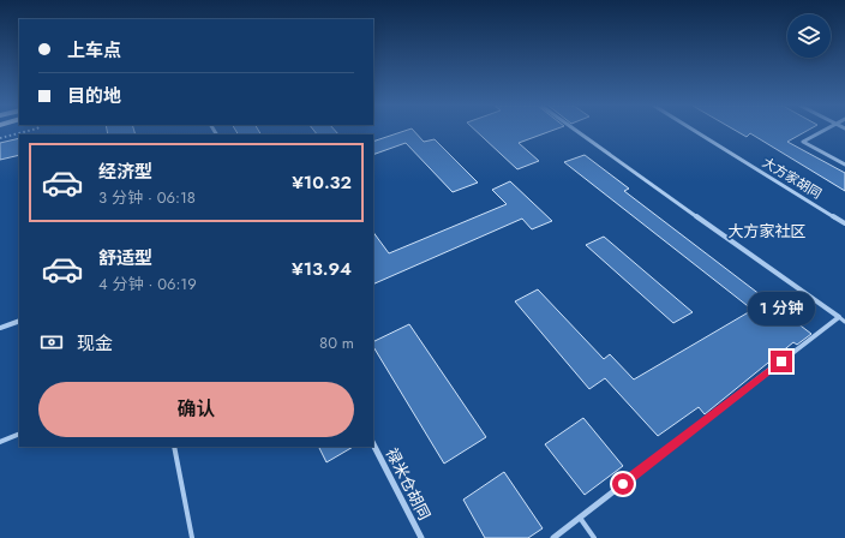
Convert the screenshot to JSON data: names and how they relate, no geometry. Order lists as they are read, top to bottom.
{
  "streets": {
    "street": ["大方家胡同", "禄米仓胡同"]
  },
  "districts": ["大方家社区"],
  "page": {
    "banner": ["上车点", "目的地"],
    "list": [
      {
        "name": "经济型",
        "note": "3 分钟 · 06:18",
        "value": "¥10.32"
      },
      {
        "name": "舒适型",
        "note": "4 分钟 · 06:19",
        "value": "¥13.94"
      }
    ],
    "bubble": "1 分钟",
    "pay": ["现金", "80 m"],
    "buttons": "确认"
  }
}
